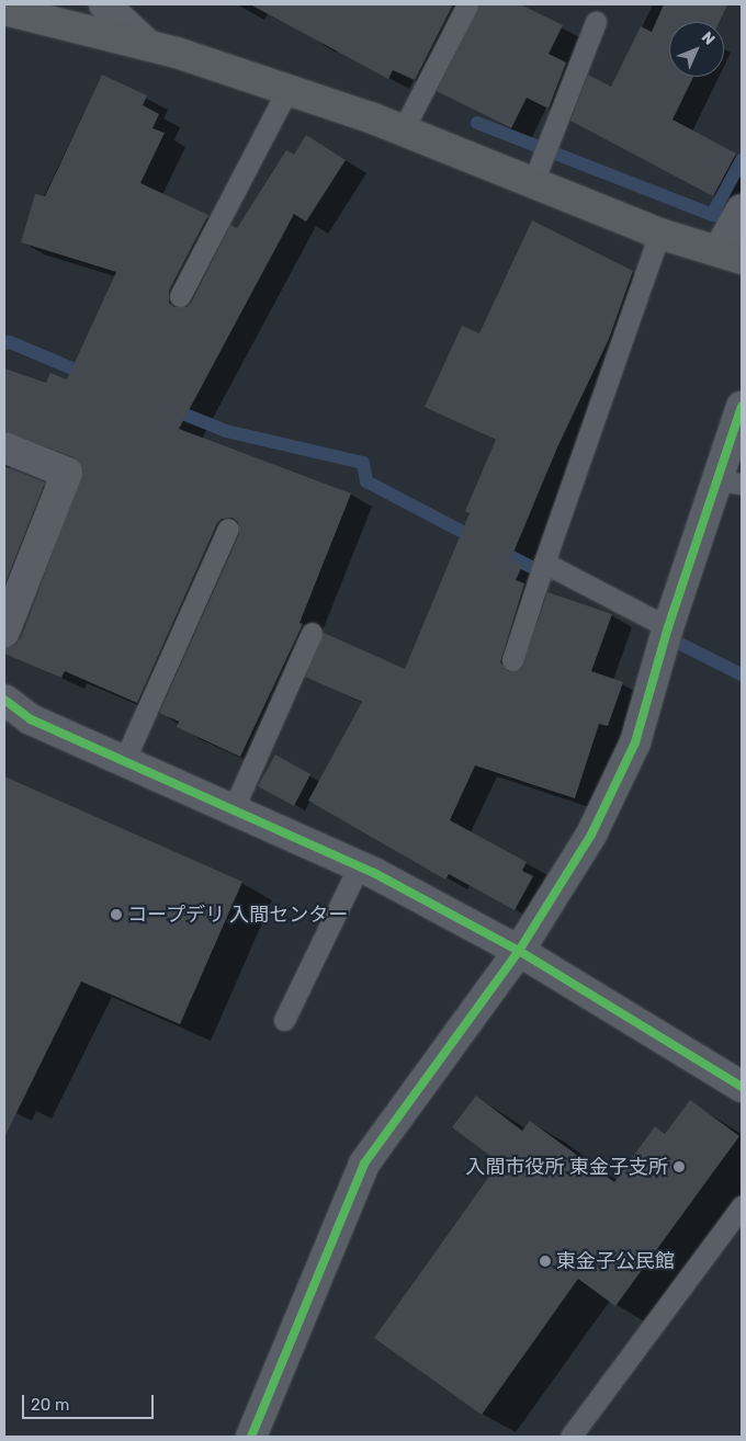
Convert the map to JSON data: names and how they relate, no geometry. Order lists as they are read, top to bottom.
{
  "places": ["コープデリ 入間センター", "入間市役所 東金子支所", "東金子公民館"],
  "scale_bar": "20 m",
  "north": "top right"
}
